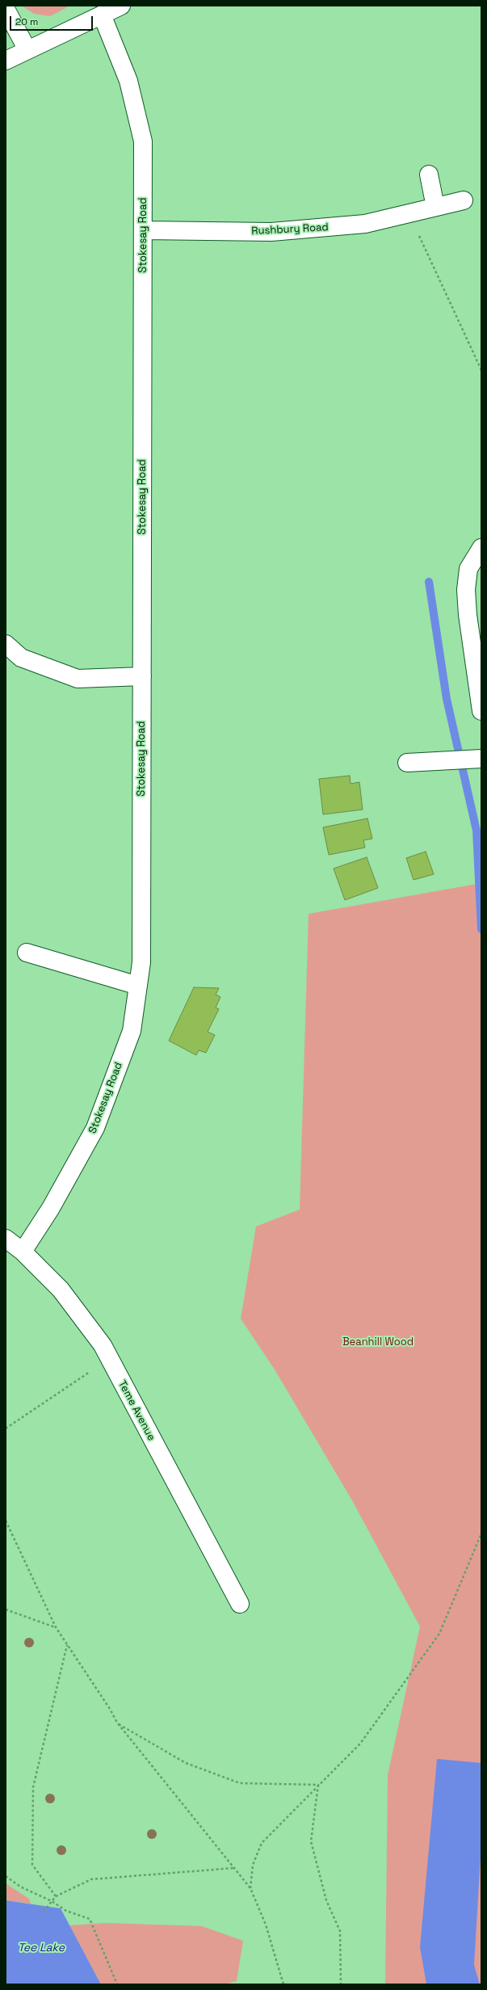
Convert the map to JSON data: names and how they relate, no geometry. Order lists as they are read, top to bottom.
{
  "streets": {
    "street": ["Rushbury Road", "Stokesay Road", "Teme Avenue"]
  },
  "crossings": [
    ["Rushbury Road", "Stokesay Road"],
    ["Stokesay Road", "Teme Avenue"]
  ],
  "water": ["Tee Lake"],
  "parks": ["Beanhill Wood"],
  "scale_bar": "20 m"
}
